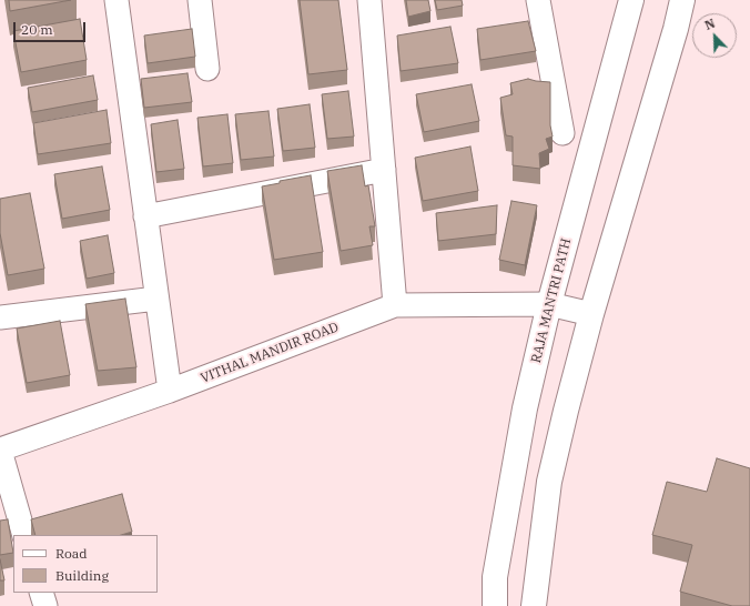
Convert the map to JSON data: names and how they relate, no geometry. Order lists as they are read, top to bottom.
{
  "streets": {
    "main road": ["RAJA MANTRI PATH"],
    "street": ["VITHAL MANDIR ROAD"]
  },
  "crossings": [
    ["RAJA MANTRI PATH", "VITHAL MANDIR ROAD"]
  ],
  "legend": ["Road", "Building"],
  "scale_bar": "20 m",
  "north": "top left"
}
